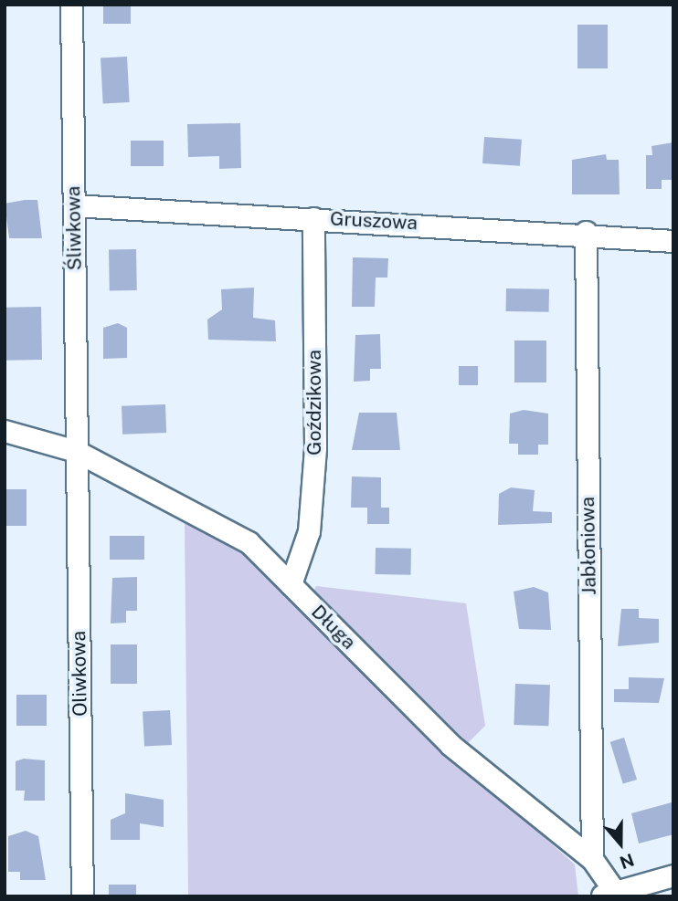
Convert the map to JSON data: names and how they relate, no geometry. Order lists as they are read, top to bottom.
{
  "streets": {
    "street": [
      "Gruszowa",
      "Śliwkowa",
      "Goździkowa",
      "Jabłoniowa",
      "Długa",
      "Oliwkowa"
    ]
  },
  "crossings": [
    ["Gruszowa", "Śliwkowa"],
    ["Gruszowa", "Goździkowa"],
    ["Gruszowa", "Jabłoniowa"],
    ["Śliwkowa", "Długa"],
    ["Śliwkowa", "Oliwkowa"],
    ["Goździkowa", "Długa"],
    ["Jabłoniowa", "Długa"],
    ["Długa", "Oliwkowa"]
  ],
  "north": "bottom"
}
